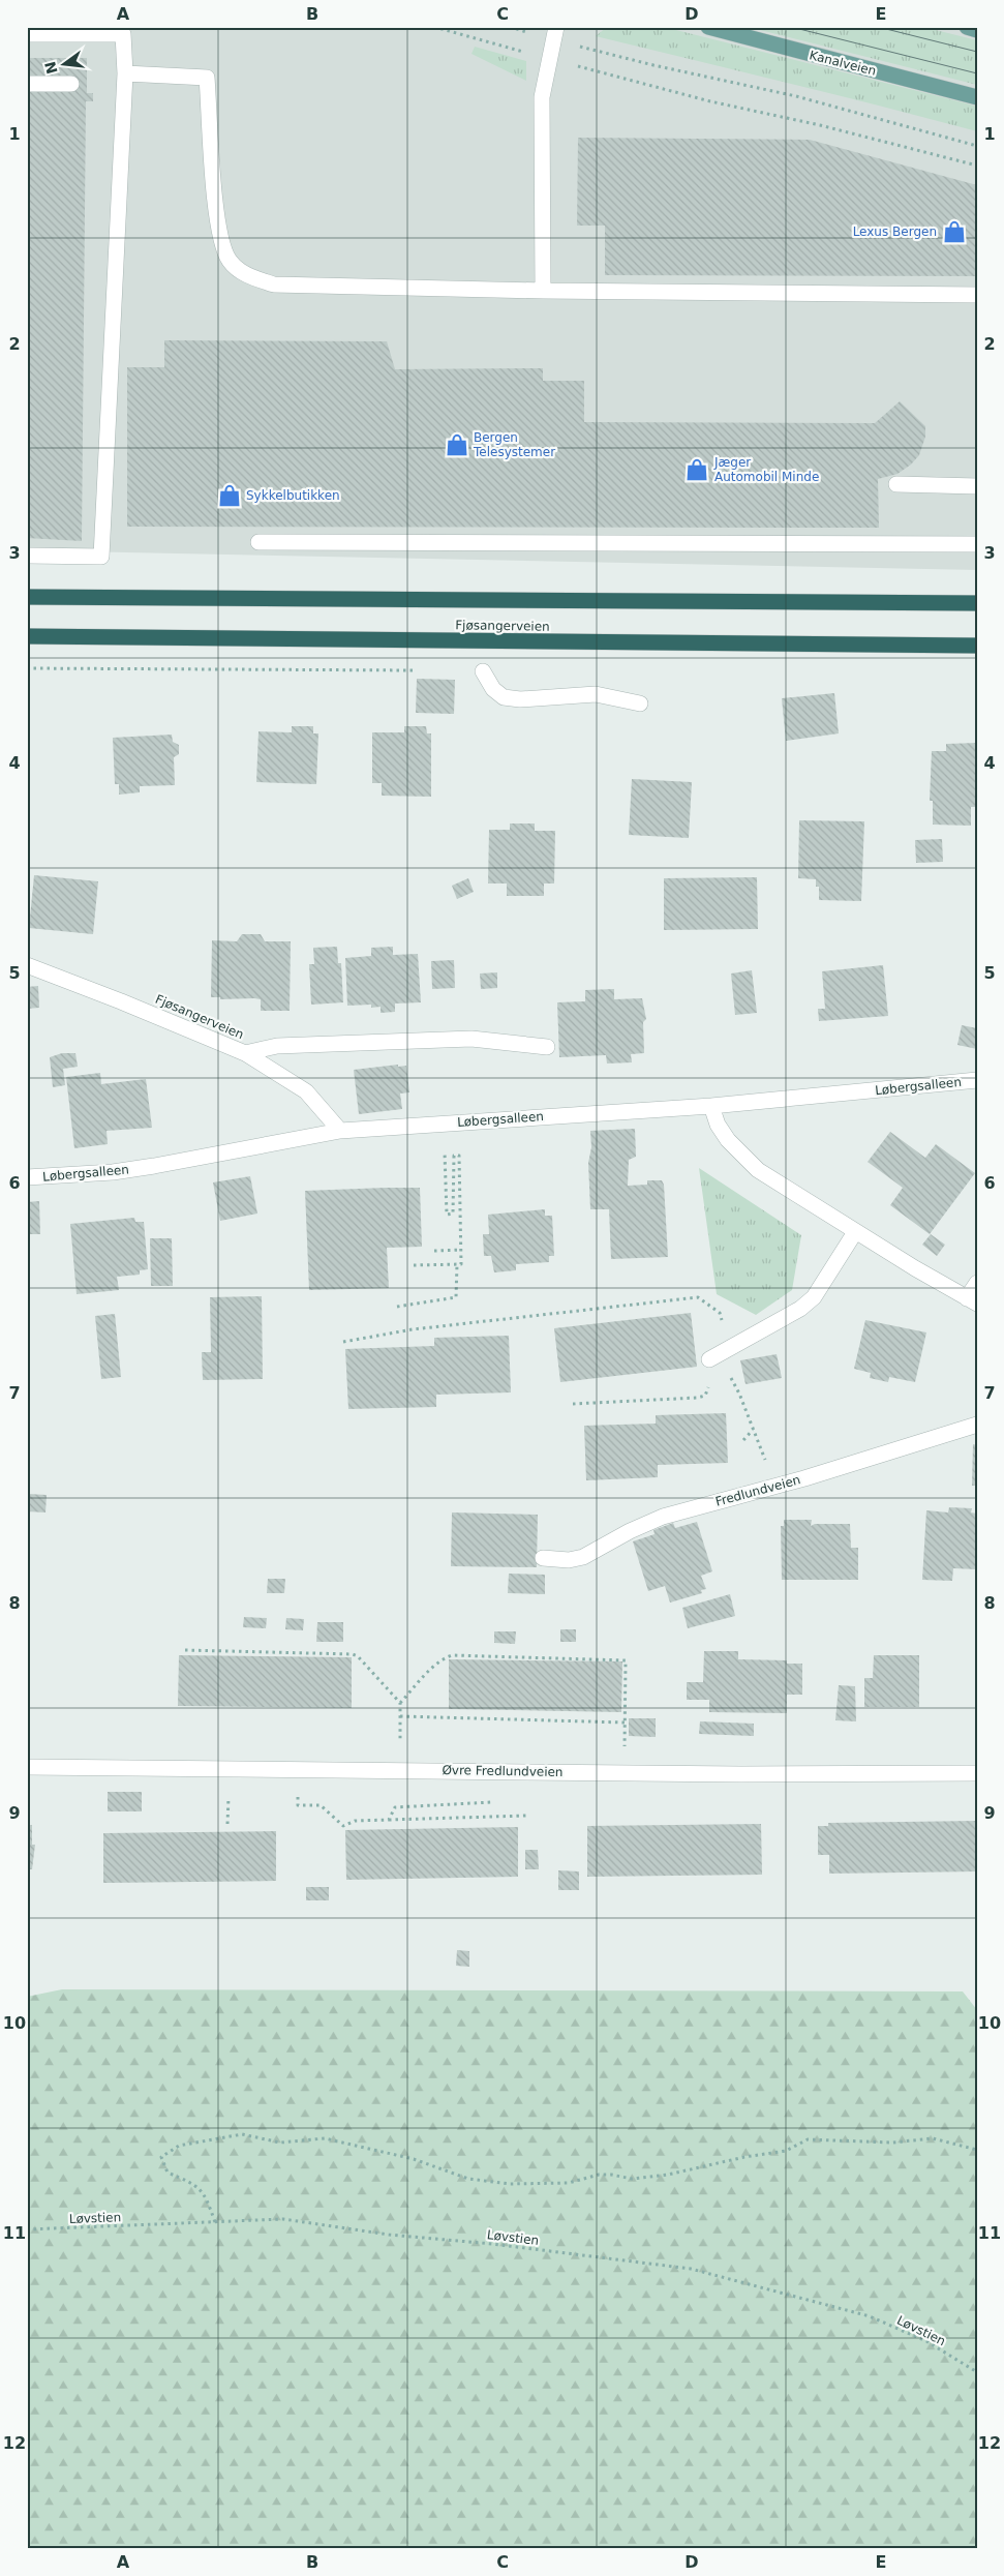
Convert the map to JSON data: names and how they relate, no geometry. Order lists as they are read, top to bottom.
{
  "streets": {
    "highway": ["Fjøsangerveien"],
    "main road": ["Kanalveien"],
    "street": ["Løbergsalleen", "Fredlundveien", "Øvre Fredlundveien"],
    "path": ["Løvstien"]
  },
  "crossings": [
    ["Fjøsangerveien", "Løbergsalleen"]
  ],
  "places": {
    "shop": [
      "Lexus Bergen",
      "Bergen Telesystemer",
      "Jæger Automobil Minde",
      "Sykkelbutikken"
    ]
  },
  "north": "left",
  "grid": {
    "columns": [
      "A",
      "B",
      "C",
      "D",
      "E"
    ],
    "rows": [
      "1",
      "2",
      "3",
      "4",
      "5",
      "6",
      "7",
      "8",
      "9",
      "10",
      "11",
      "12"
    ]
  }
}
